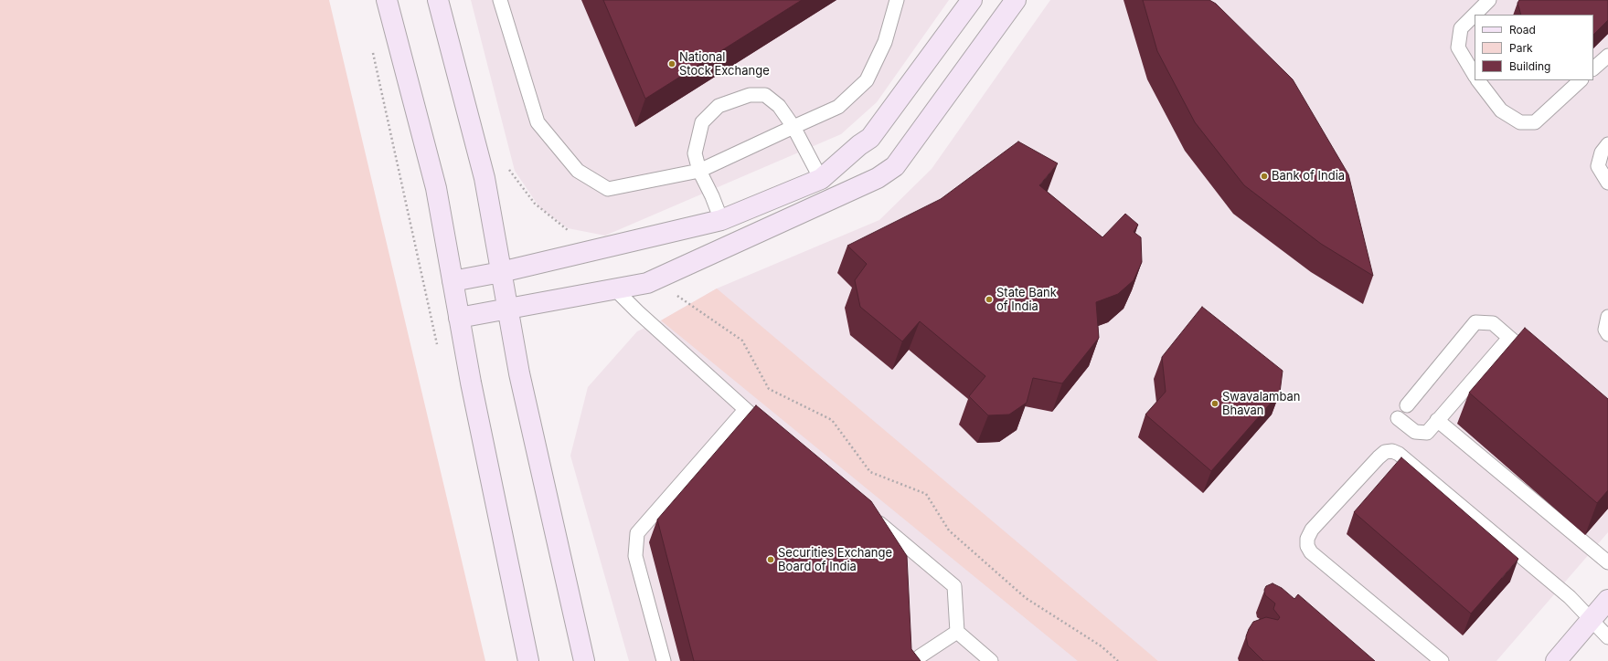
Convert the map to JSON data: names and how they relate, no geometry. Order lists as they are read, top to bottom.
{
  "places": [
    "National Stock Exchange",
    "Bank of India",
    "State Bank of India",
    "Swavalamban Bhavan",
    "Securities Exchange Board of India"
  ],
  "legend": ["Road", "Park", "Building"]
}
